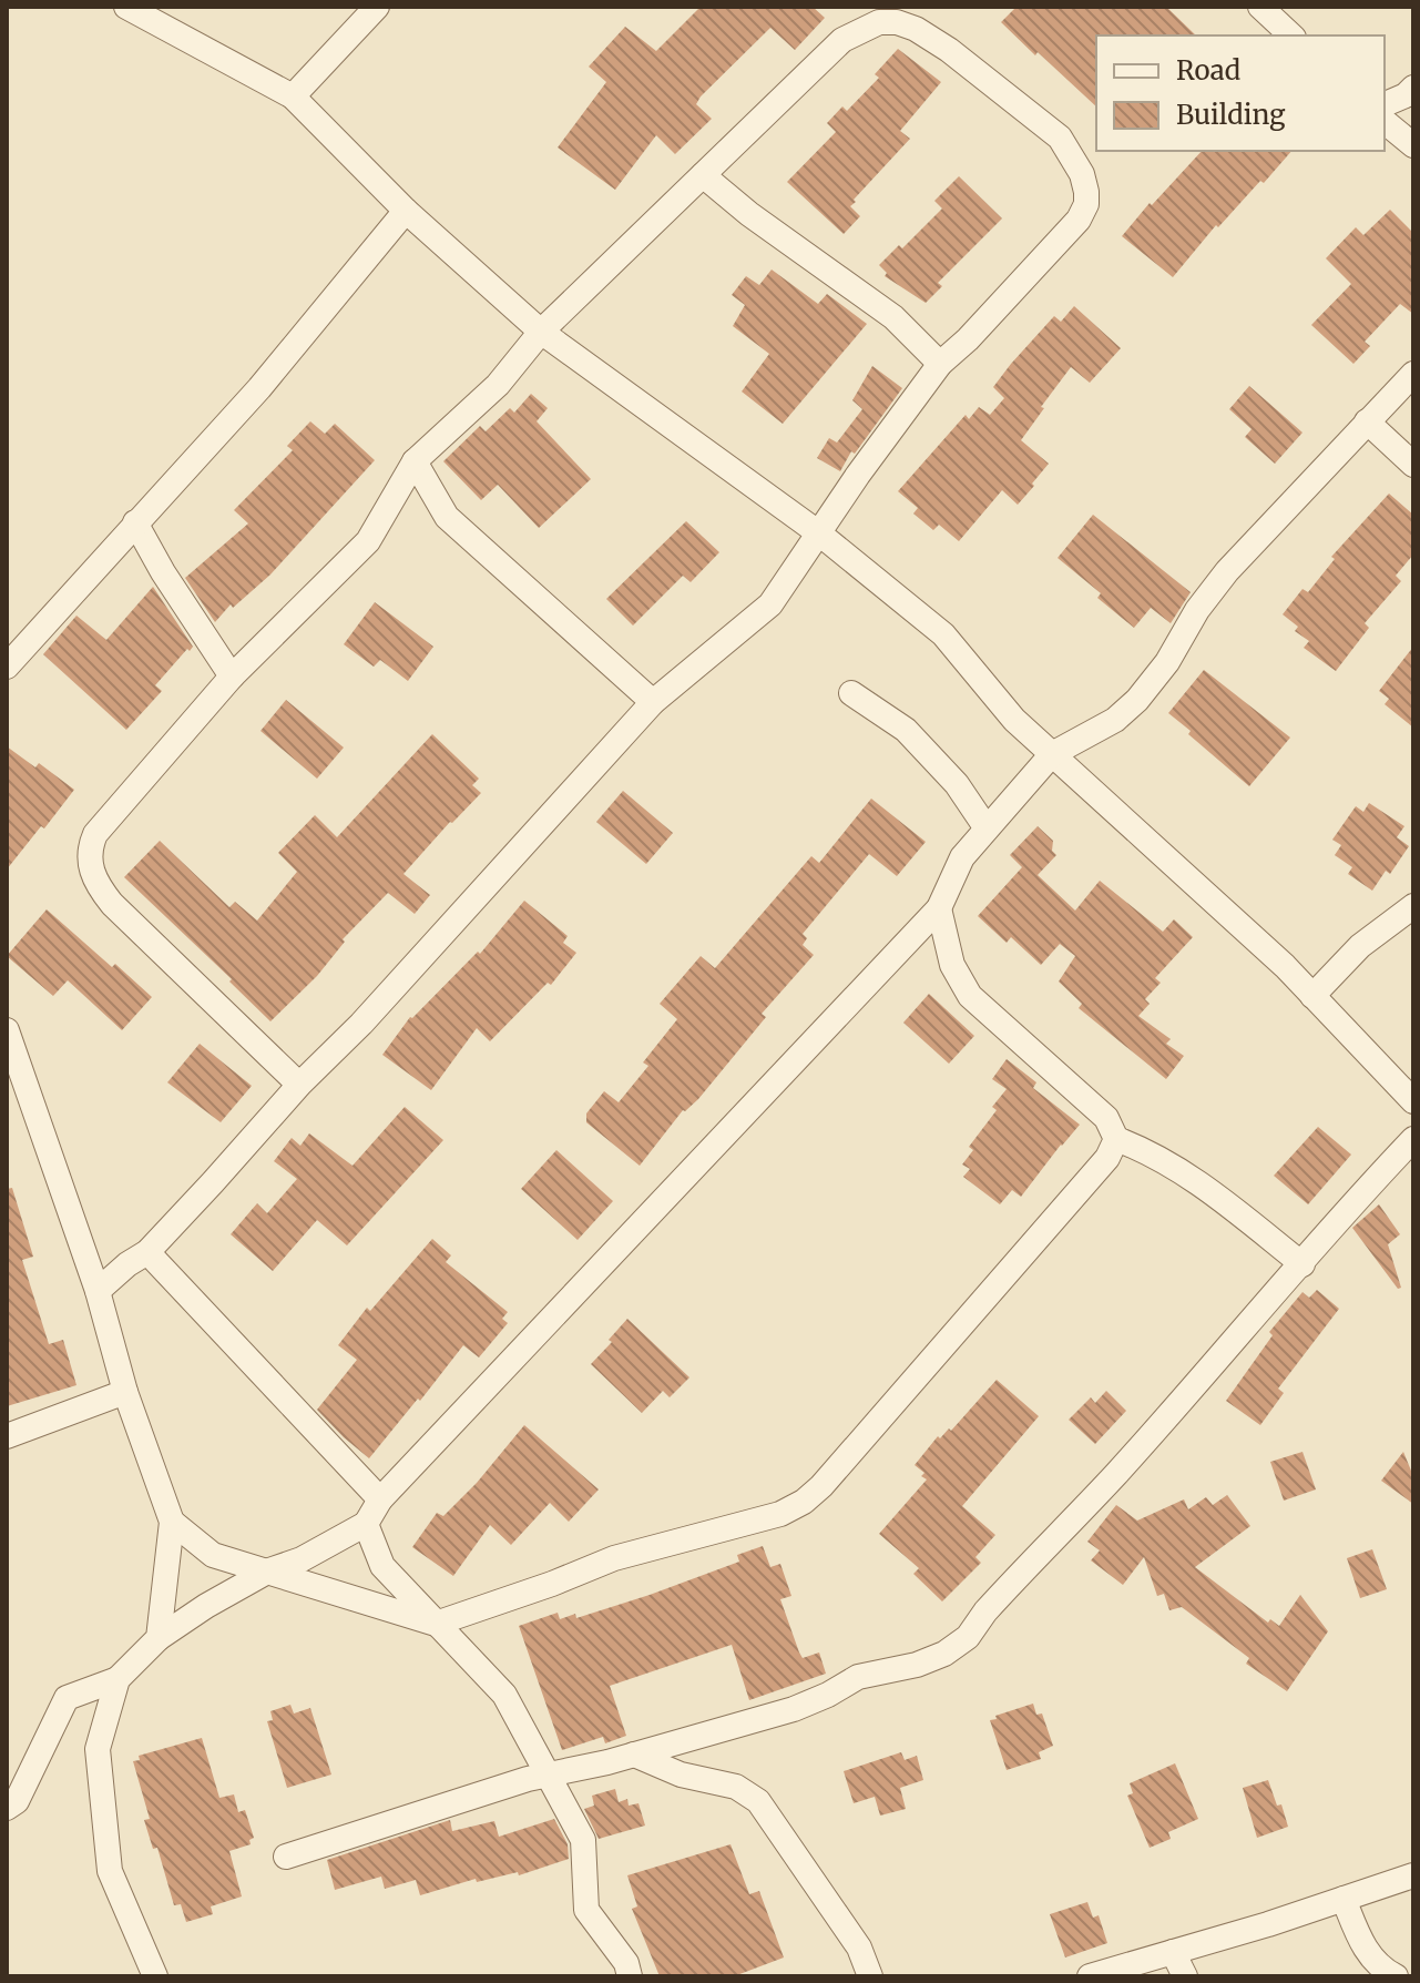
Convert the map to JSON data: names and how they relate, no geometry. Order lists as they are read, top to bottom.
{
  "legend": ["Road", "Building"]
}
